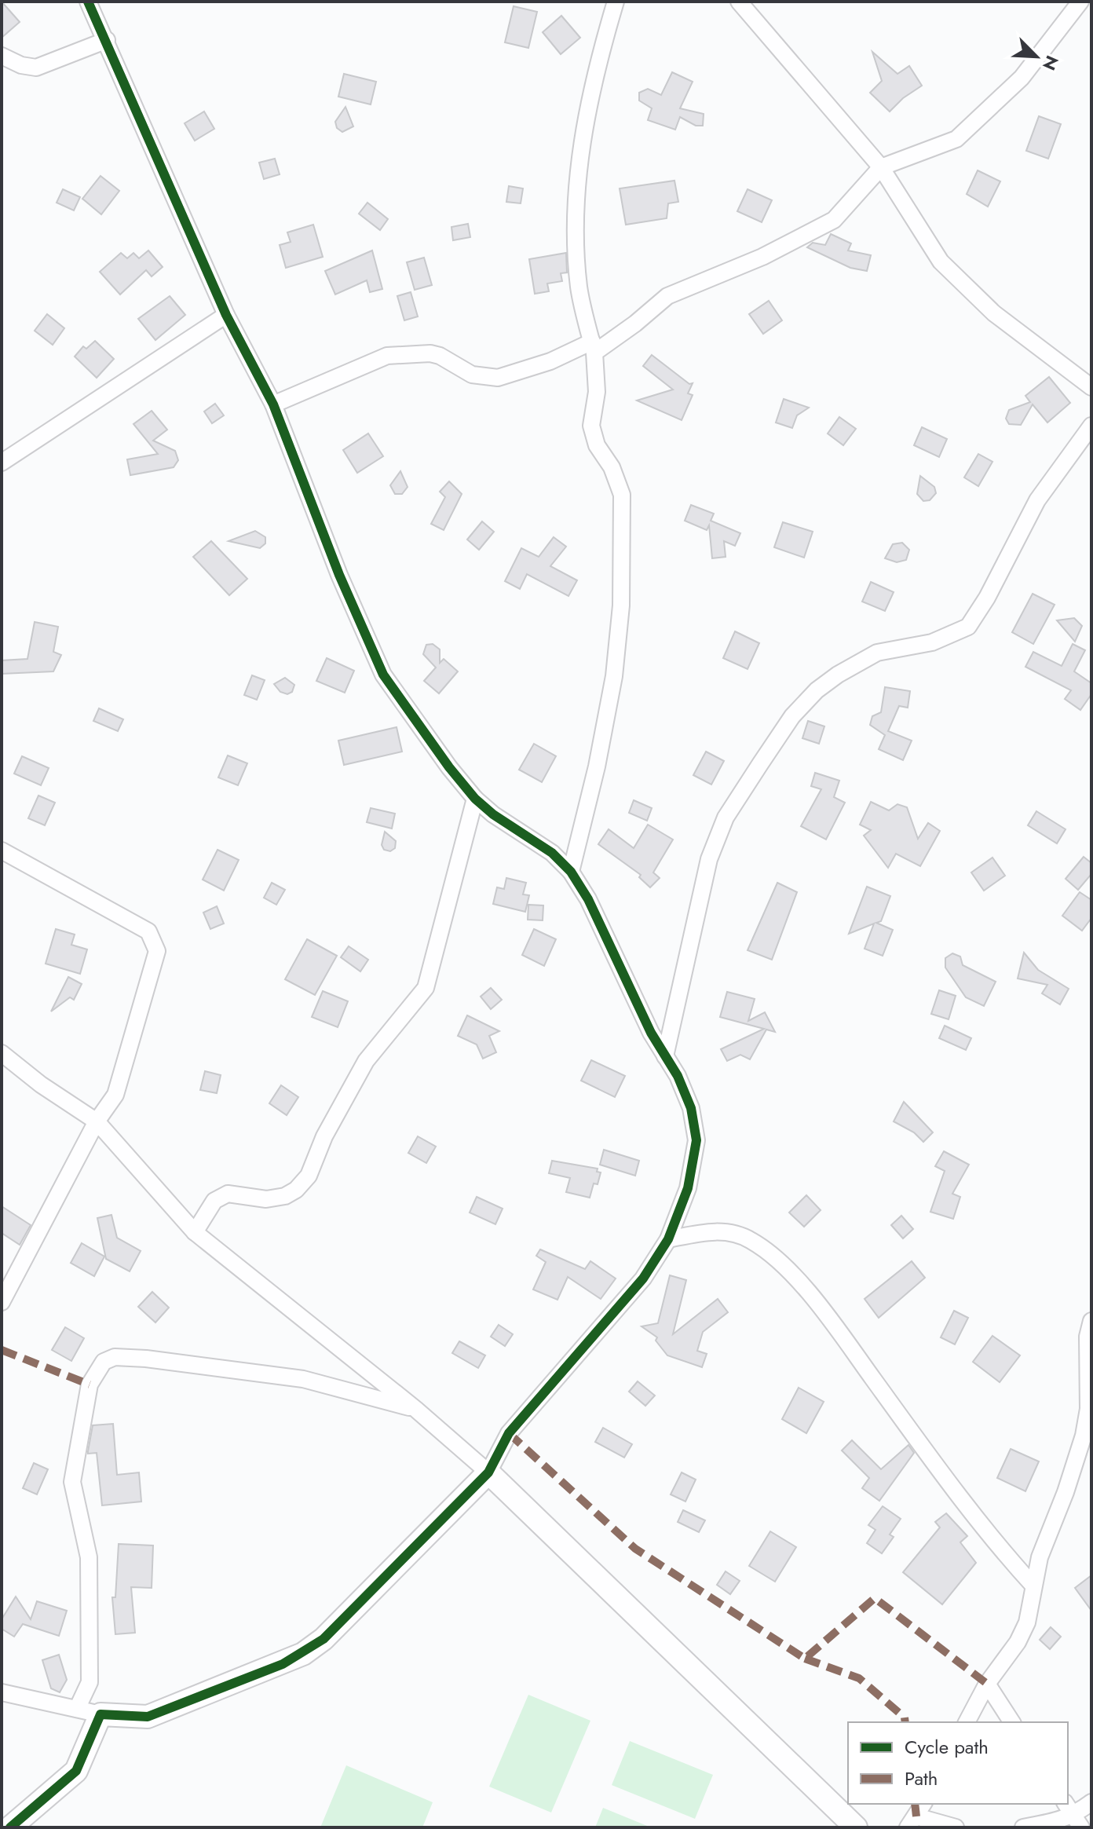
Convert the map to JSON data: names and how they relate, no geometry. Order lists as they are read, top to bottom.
{
  "legend": ["Cycle path", "Path"],
  "north": "bottom right"
}
